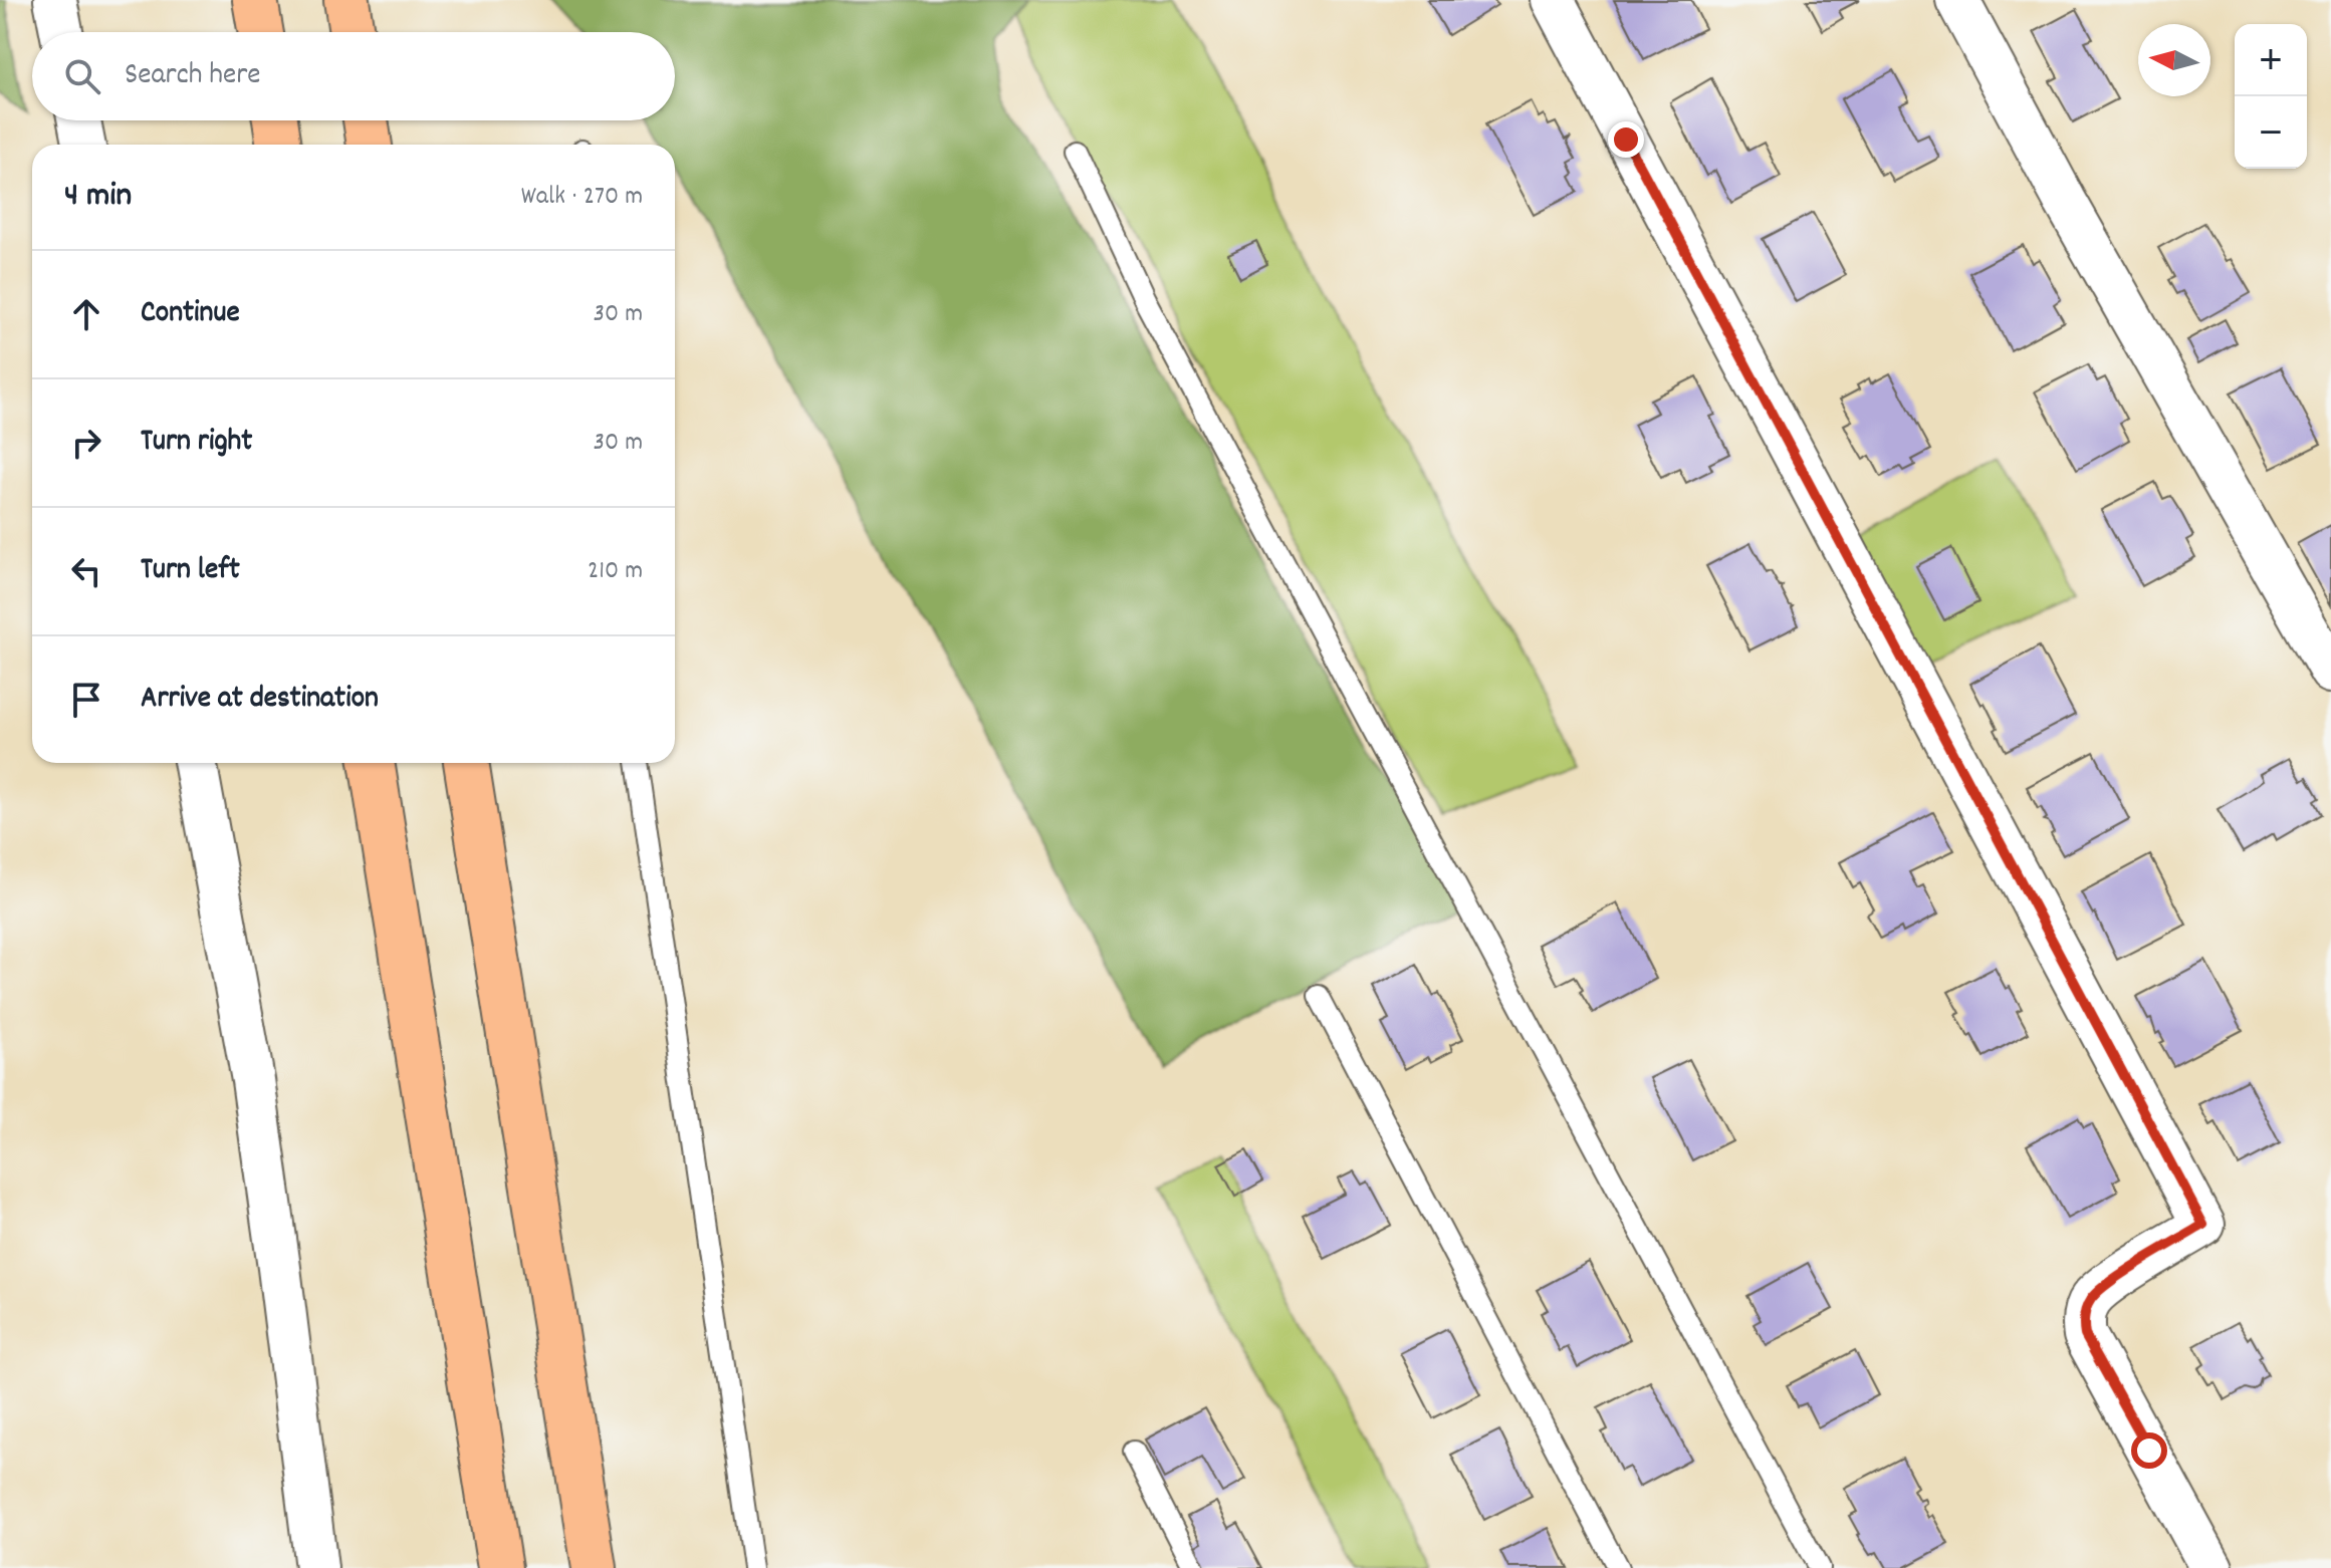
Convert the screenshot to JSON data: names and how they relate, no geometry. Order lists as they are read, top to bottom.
{
  "north": "left",
  "page": {
    "map_buttons": ["+", "−"],
    "search": "Search here",
    "heading": ["4 min", "Walk · 270 m"],
    "list": [
      ["Continue", "30 m"],
      ["Turn right", "30 m"],
      ["Turn left", "210 m"],
      "Arrive at destination"
    ]
  }
}
